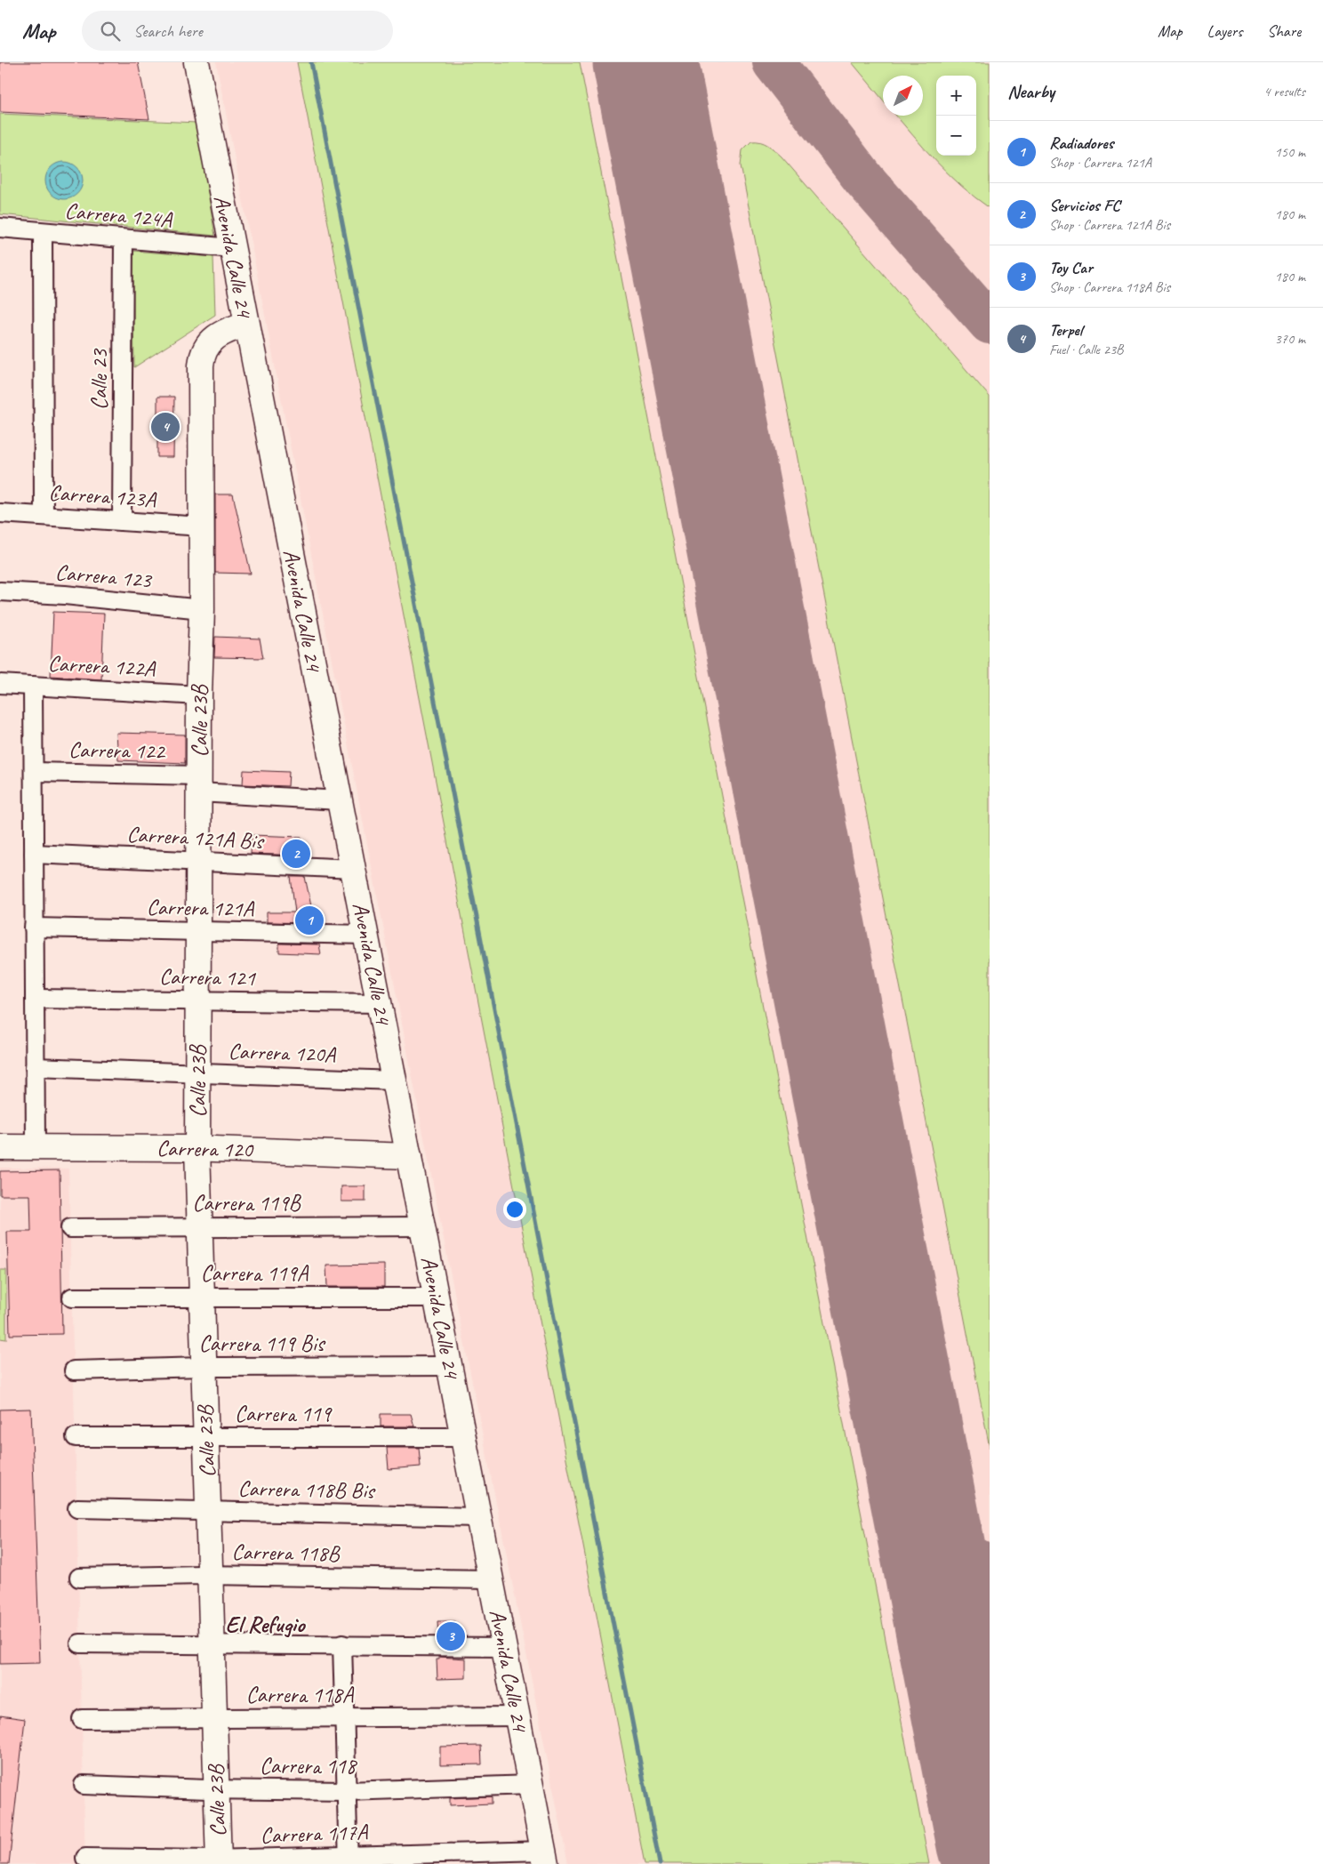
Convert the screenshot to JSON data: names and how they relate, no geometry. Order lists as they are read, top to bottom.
{
  "streets": {
    "street": [
      "Carrera 124A",
      "Avenida Calle 24",
      "Calle 23",
      "Carrera 123A",
      "Carrera 123",
      "Carrera 122A",
      "Calle 23B",
      "Carrera 122",
      "Carrera 121A Bis",
      "Carrera 121A",
      "Carrera 121",
      "Carrera 120A",
      "Carrera 120",
      "Carrera 119B",
      "Carrera 119A",
      "Carrera 119 Bis",
      "Carrera 119",
      "Carrera 118B Bis",
      "Carrera 118B",
      "Carrera 118A",
      "Carrera 118",
      "Carrera 117A"
    ]
  },
  "crossings": [
    ["Carrera 124A", "Avenida Calle 24"],
    ["Carrera 124A", "Calle 23"],
    ["Avenida Calle 24", "Calle 23B"],
    ["Avenida Calle 24", "Carrera 122"],
    ["Avenida Calle 24", "Carrera 121A Bis"],
    ["Avenida Calle 24", "Carrera 121A"],
    ["Avenida Calle 24", "Carrera 121"],
    ["Avenida Calle 24", "Carrera 120A"],
    ["Avenida Calle 24", "Carrera 120"],
    ["Avenida Calle 24", "Carrera 119B"],
    ["Avenida Calle 24", "Carrera 119A"],
    ["Avenida Calle 24", "Carrera 119 Bis"],
    ["Avenida Calle 24", "Carrera 119"],
    ["Avenida Calle 24", "Carrera 118B Bis"],
    ["Avenida Calle 24", "Carrera 118B"],
    ["Avenida Calle 24", "Carrera 118A"],
    ["Avenida Calle 24", "Carrera 118"],
    ["Avenida Calle 24", "Carrera 117A"],
    ["Calle 23", "Carrera 123A"],
    ["Carrera 123A", "Calle 23B"],
    ["Carrera 123", "Calle 23B"],
    ["Carrera 122A", "Calle 23B"],
    ["Calle 23B", "Carrera 122"],
    ["Calle 23B", "Carrera 121A Bis"],
    ["Calle 23B", "Carrera 121A"],
    ["Calle 23B", "Carrera 121"],
    ["Calle 23B", "Carrera 120A"],
    ["Calle 23B", "Carrera 120"],
    ["Calle 23B", "Carrera 119B"],
    ["Calle 23B", "Carrera 119A"],
    ["Calle 23B", "Carrera 119 Bis"],
    ["Calle 23B", "Carrera 119"],
    ["Calle 23B", "Carrera 118B Bis"],
    ["Calle 23B", "Carrera 118B"],
    ["Calle 23B", "Carrera 118A"],
    ["Calle 23B", "Carrera 118"],
    ["Calle 23B", "Carrera 117A"]
  ],
  "districts": ["El Refugio"],
  "north": "top right",
  "page": {
    "header": "Map",
    "search": "Search here",
    "nav": ["Map", "Layers", "Share"],
    "heading": ["Nearby", "4 results"],
    "map_buttons": ["+", "−"],
    "list": [
      {
        "mark": "1",
        "name": "Radiadores",
        "note": "Shop · Carrera 121A",
        "value": "150 m"
      },
      {
        "mark": "2",
        "name": "Servicios FC",
        "note": "Shop · Carrera 121A Bis",
        "value": "180 m"
      },
      {
        "mark": "3",
        "name": "Toy Car",
        "note": "Shop · Carrera 118A Bis",
        "value": "180 m"
      },
      {
        "mark": "4",
        "name": "Terpel",
        "note": "Fuel · Calle 23B",
        "value": "370 m"
      }
    ],
    "pins": [
      "4",
      "2",
      "1",
      "3"
    ]
  }
}
